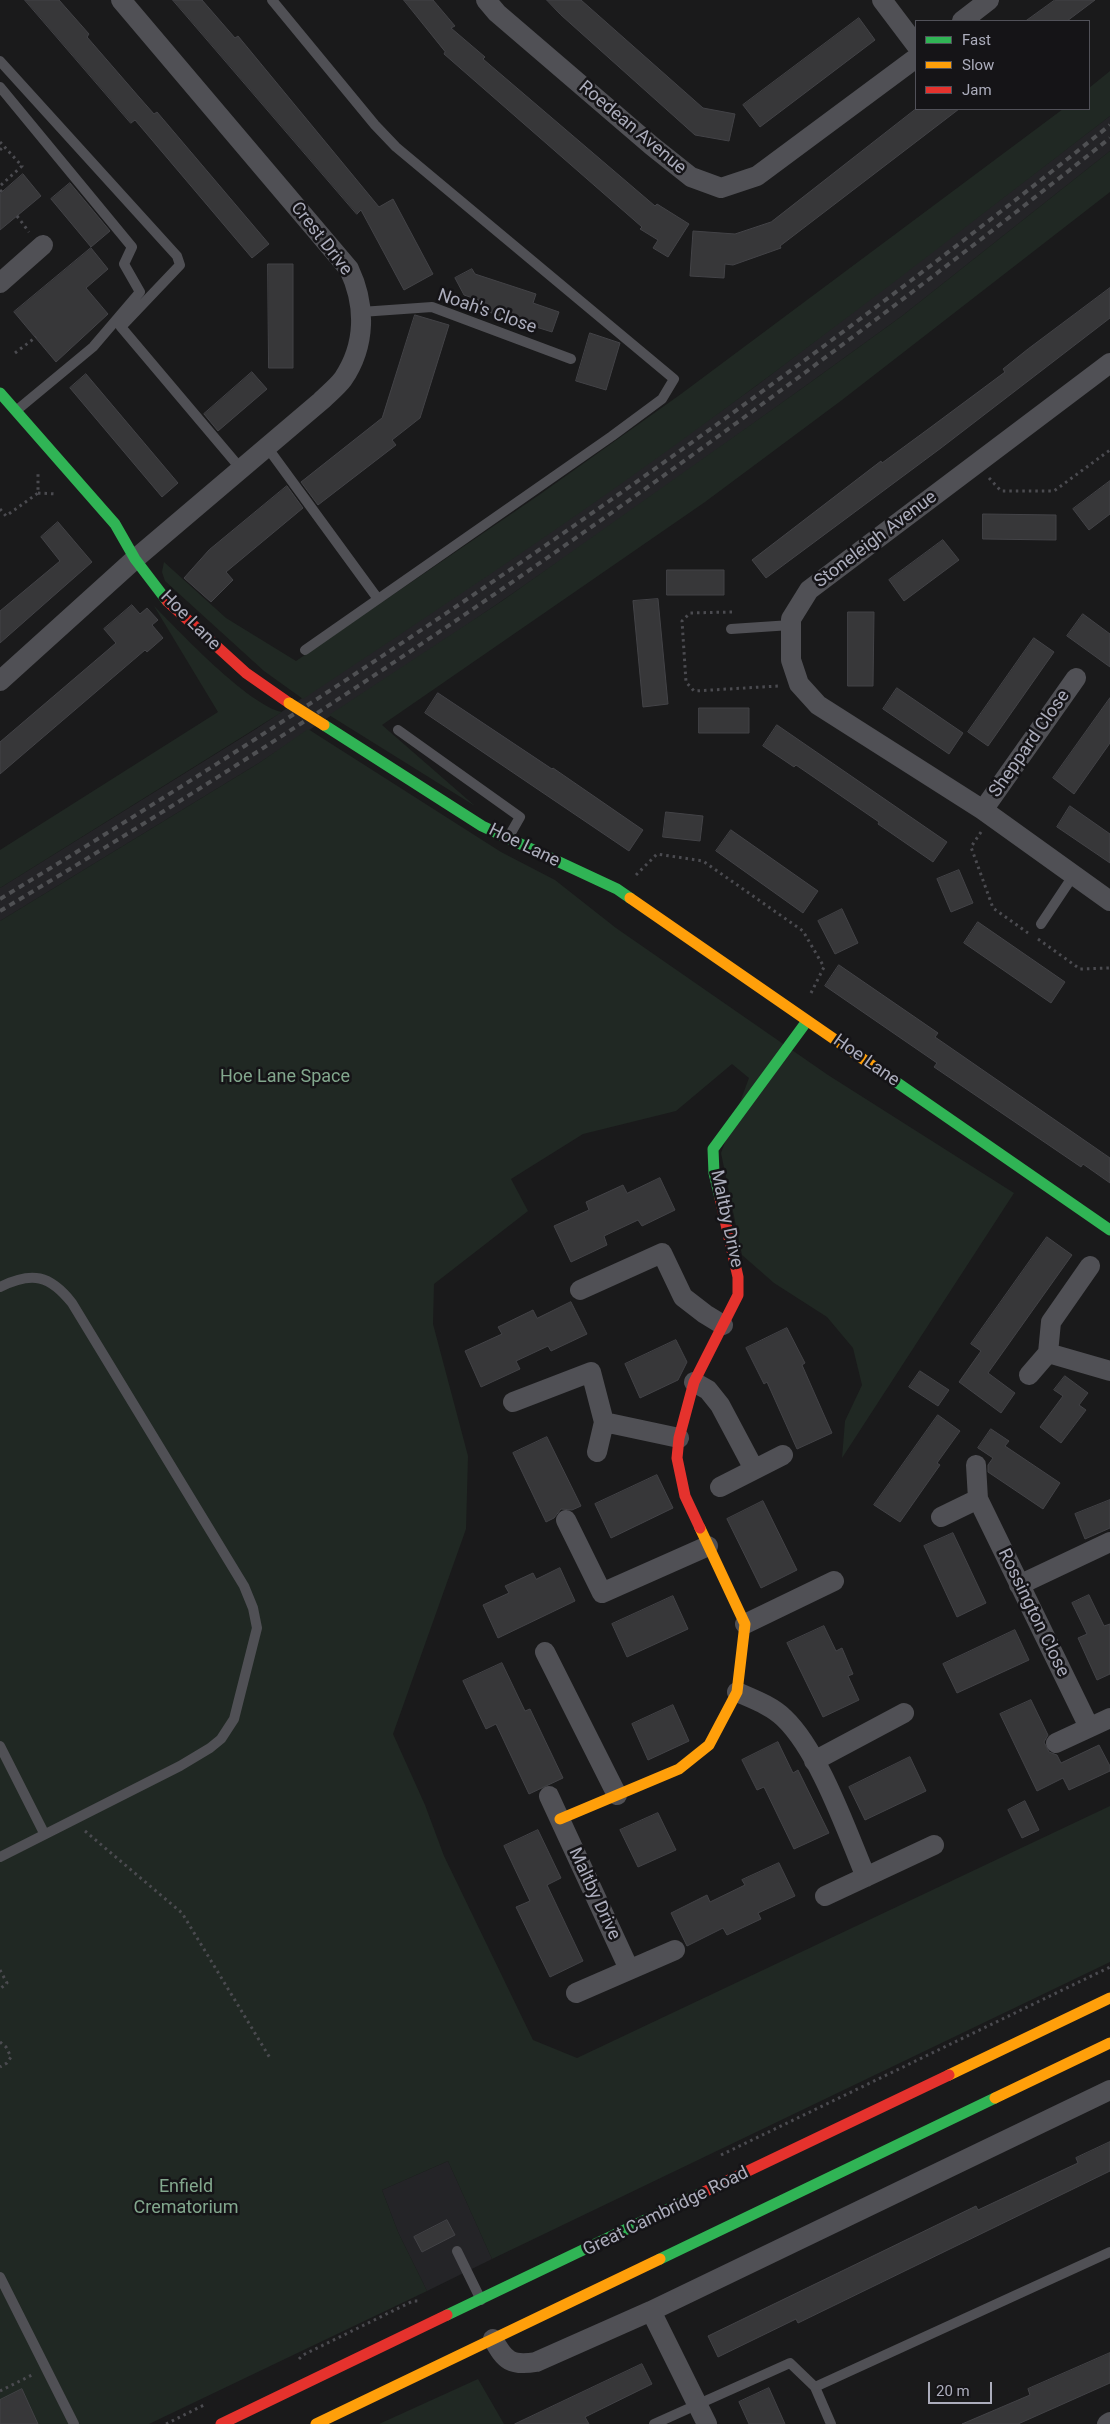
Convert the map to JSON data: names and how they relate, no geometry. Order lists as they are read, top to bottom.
{
  "streets": {
    "main road": ["Hoe Lane", "Maltby Drive", "Great Cambridge Road"],
    "street": [
      "Roedean Avenue",
      "Crest Drive",
      "Stoneleigh Avenue",
      "Sheppard Close",
      "Rossington Close"
    ],
    "lane": ["Noah's Close"]
  },
  "crossings": [
    ["Crest Drive", "Noah's Close"],
    ["Crest Drive", "Hoe Lane"],
    ["Stoneleigh Avenue", "Sheppard Close"],
    ["Hoe Lane", "Maltby Drive"]
  ],
  "parks": ["Hoe Lane Space", "Enfield Crematorium"],
  "legend": ["Fast", "Slow", "Jam"],
  "scale_bar": "20 m"
}
